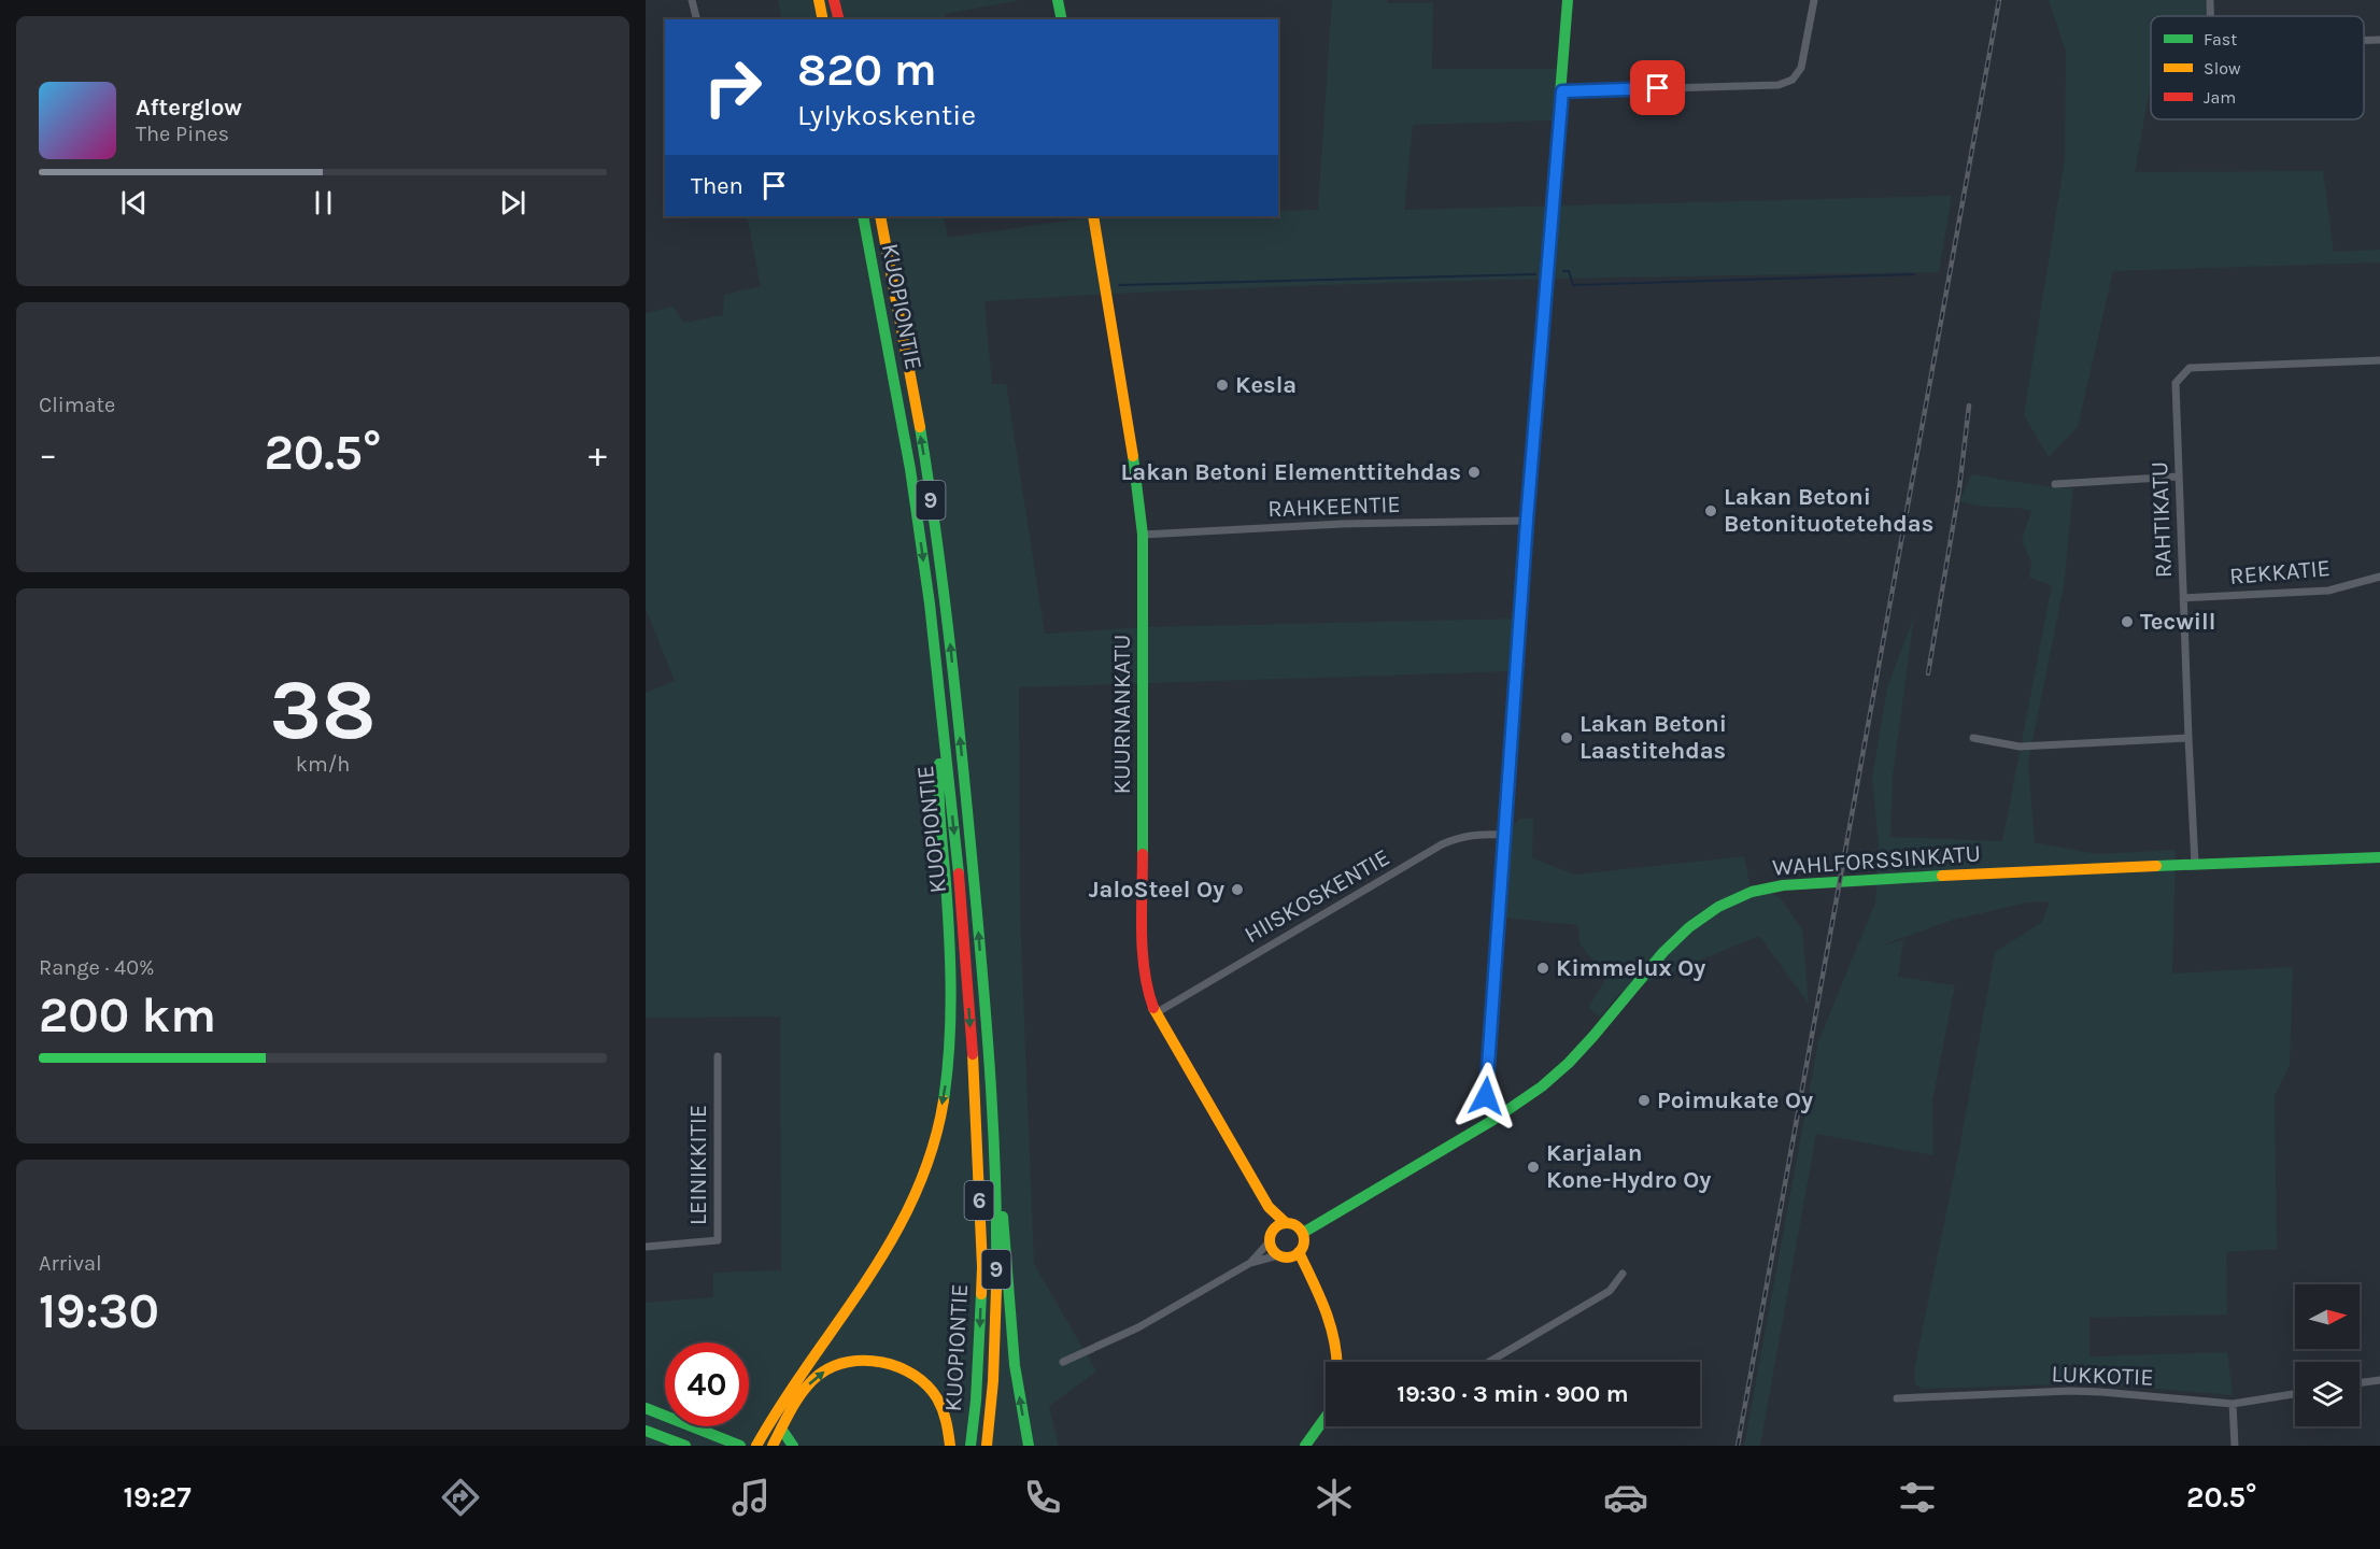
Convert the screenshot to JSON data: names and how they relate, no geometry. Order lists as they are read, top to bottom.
{
  "streets": {
    "main road": [
      "KUOPIONTIE",
      "9",
      "KUURNANKATU",
      "WAHLFORSSINKATU",
      "6"
    ],
    "street": [
      "RAHKEENTIE",
      "RAHTIKATU",
      "REKKATIE",
      "HIISKOSKENTIE",
      "LEINIKKITIE",
      "LUKKOTIE"
    ]
  },
  "crossings": [
    ["RAHKEENTIE", "KUURNANKATU"],
    ["RAHTIKATU", "REKKATIE"],
    ["RAHTIKATU", "WAHLFORSSINKATU"],
    ["KUURNANKATU", "WAHLFORSSINKATU"],
    ["KUURNANKATU", "HIISKOSKENTIE"]
  ],
  "places": [
    "Kesla",
    "Lakan Betoni Elementtitehdas",
    "Lakan Betoni Betonituotetehdas",
    "Tecwill",
    "Lakan Betoni Laastitehdas",
    "JaloSteel Oy",
    "Kimmelux Oy",
    "Poimukate Oy",
    "Karjalan Kone-Hydro Oy"
  ],
  "legend": ["Fast", "Slow", "Jam"],
  "north": "right",
  "page": {
    "turn": ["820 m", "Lylykoskentie"],
    "song": ["Afterglow", "The Pines"],
    "then": "Then",
    "tile": [
      "Climate",
      ["38", "km/h"],
      ["Range · 40%", "200 km"],
      ["Arrival", "19:30"]
    ],
    "heat": ["−", "20.5°", "+"],
    "limit": "40",
    "trip": "19:30 · 3 min · 900 m",
    "tabs": ["19:27", "20.5°"]
  }
}
